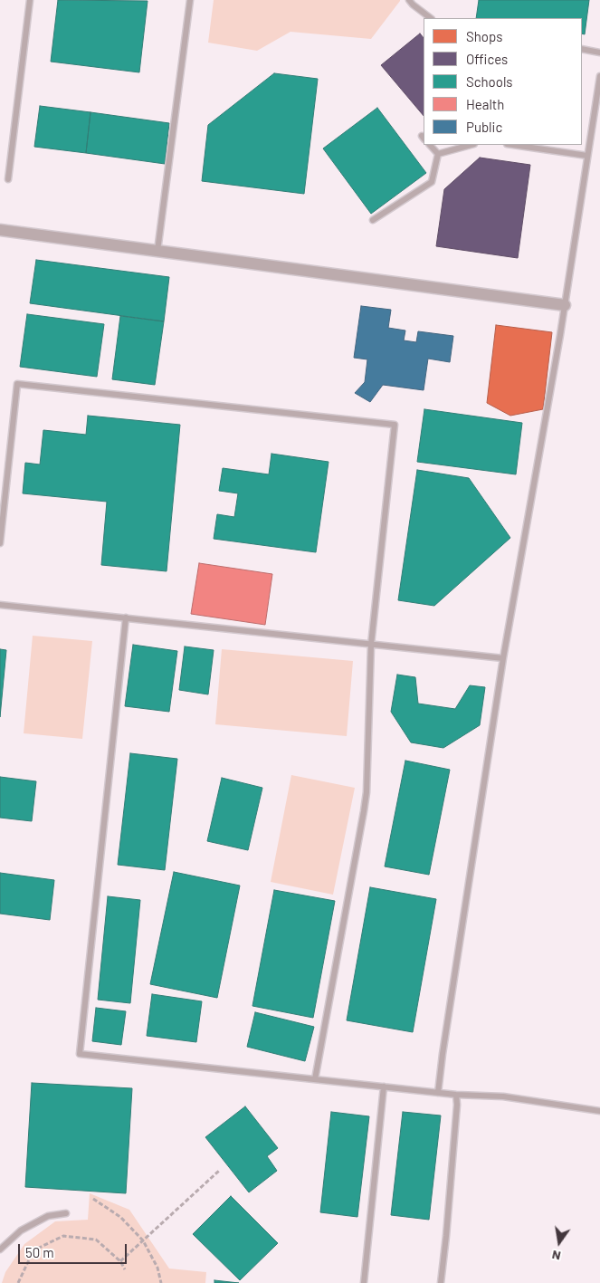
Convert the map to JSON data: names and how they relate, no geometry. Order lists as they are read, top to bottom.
{
  "legend": [
    "Shops",
    "Offices",
    "Schools",
    "Health",
    "Public"
  ],
  "scale_bar": "50 m",
  "north": "bottom"
}
